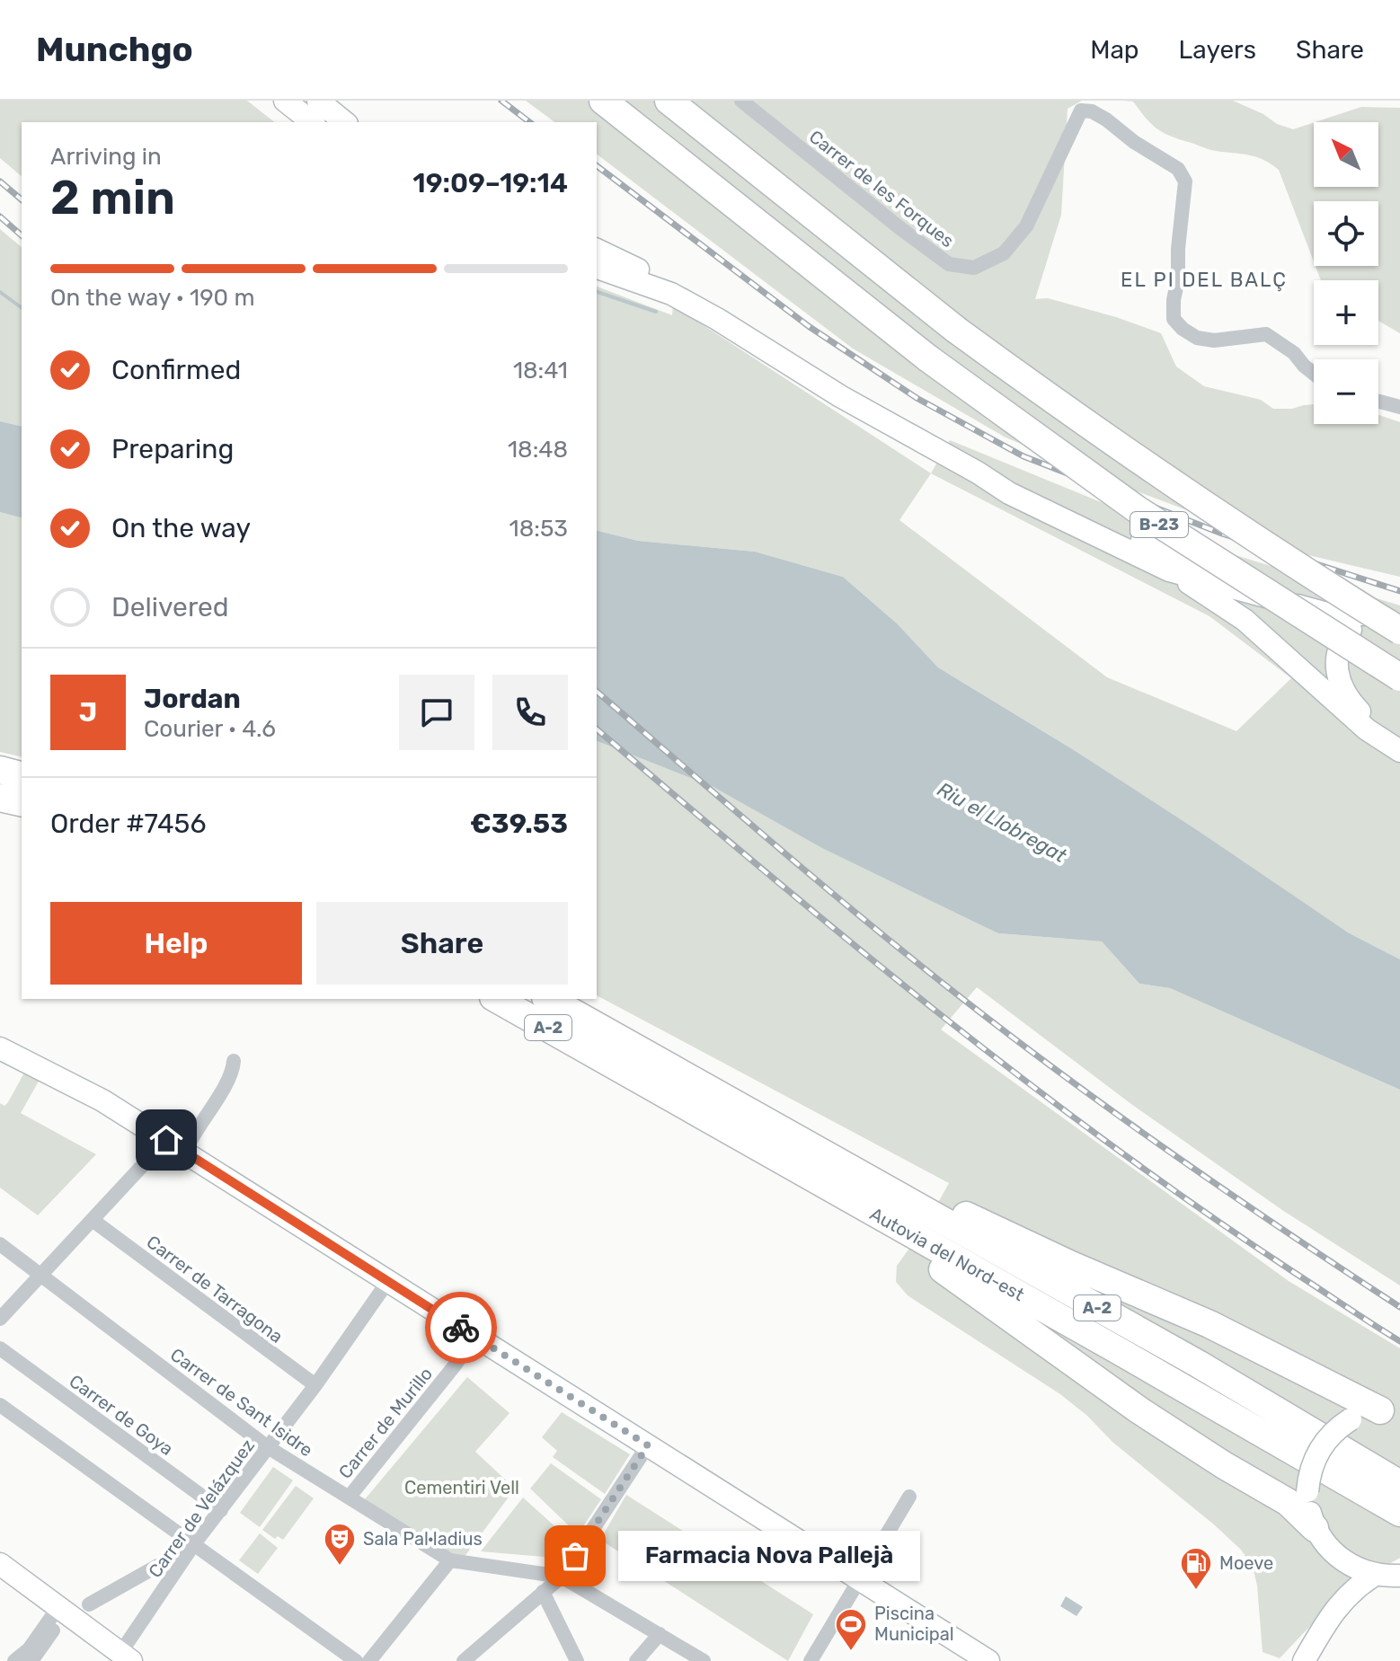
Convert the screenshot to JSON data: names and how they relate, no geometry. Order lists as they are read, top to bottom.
{
  "streets": {
    "highway": ["B-23", "A-2", "Autovia del Nord-est"],
    "street": [
      "Carrer de les Forques",
      "Carrer de Tarragona",
      "Carrer de Sant Isidre",
      "Carrer de Goya",
      "Carrer de Murillo",
      "Carrer de Velázquez"
    ]
  },
  "crossings": [
    ["Carrer de Tarragona", "Carrer de Velázquez"],
    ["Carrer de Sant Isidre", "Carrer de Murillo"],
    ["Carrer de Sant Isidre", "Carrer de Velázquez"],
    ["Carrer de Goya", "Carrer de Velázquez"]
  ],
  "districts": ["EL PI DEL BALÇ"],
  "water": ["Riu el Llobregat"],
  "parks": ["Cementiri Vell"],
  "places": {
    "other": ["Farmacia Nova Pallejà"],
    "theatre": ["Sala Pal·ladius"],
    "fuel station": ["Moeve"],
    "sports": ["Piscina Municipal"]
  },
  "north": "top left",
  "page": {
    "header": "Munchgo",
    "nav": ["Map", "Layers", "Share"],
    "map_buttons": ["+", "−"],
    "heading": ["2 min", "Arriving in", "19:09–19:14"],
    "panel": [
      "Jordan",
      "Courier · 4.6",
      "Order #7456",
      "€39.53"
    ],
    "bar": "On the way · 190 m",
    "list": [
      ["Confirmed", "18:41"],
      ["Preparing", "18:48"],
      ["On the way", "18:53"],
      "Delivered"
    ],
    "round": "J",
    "buttons": ["Help", "Share"],
    "bubble": "Farmacia Nova Pallejà"
  }
}
